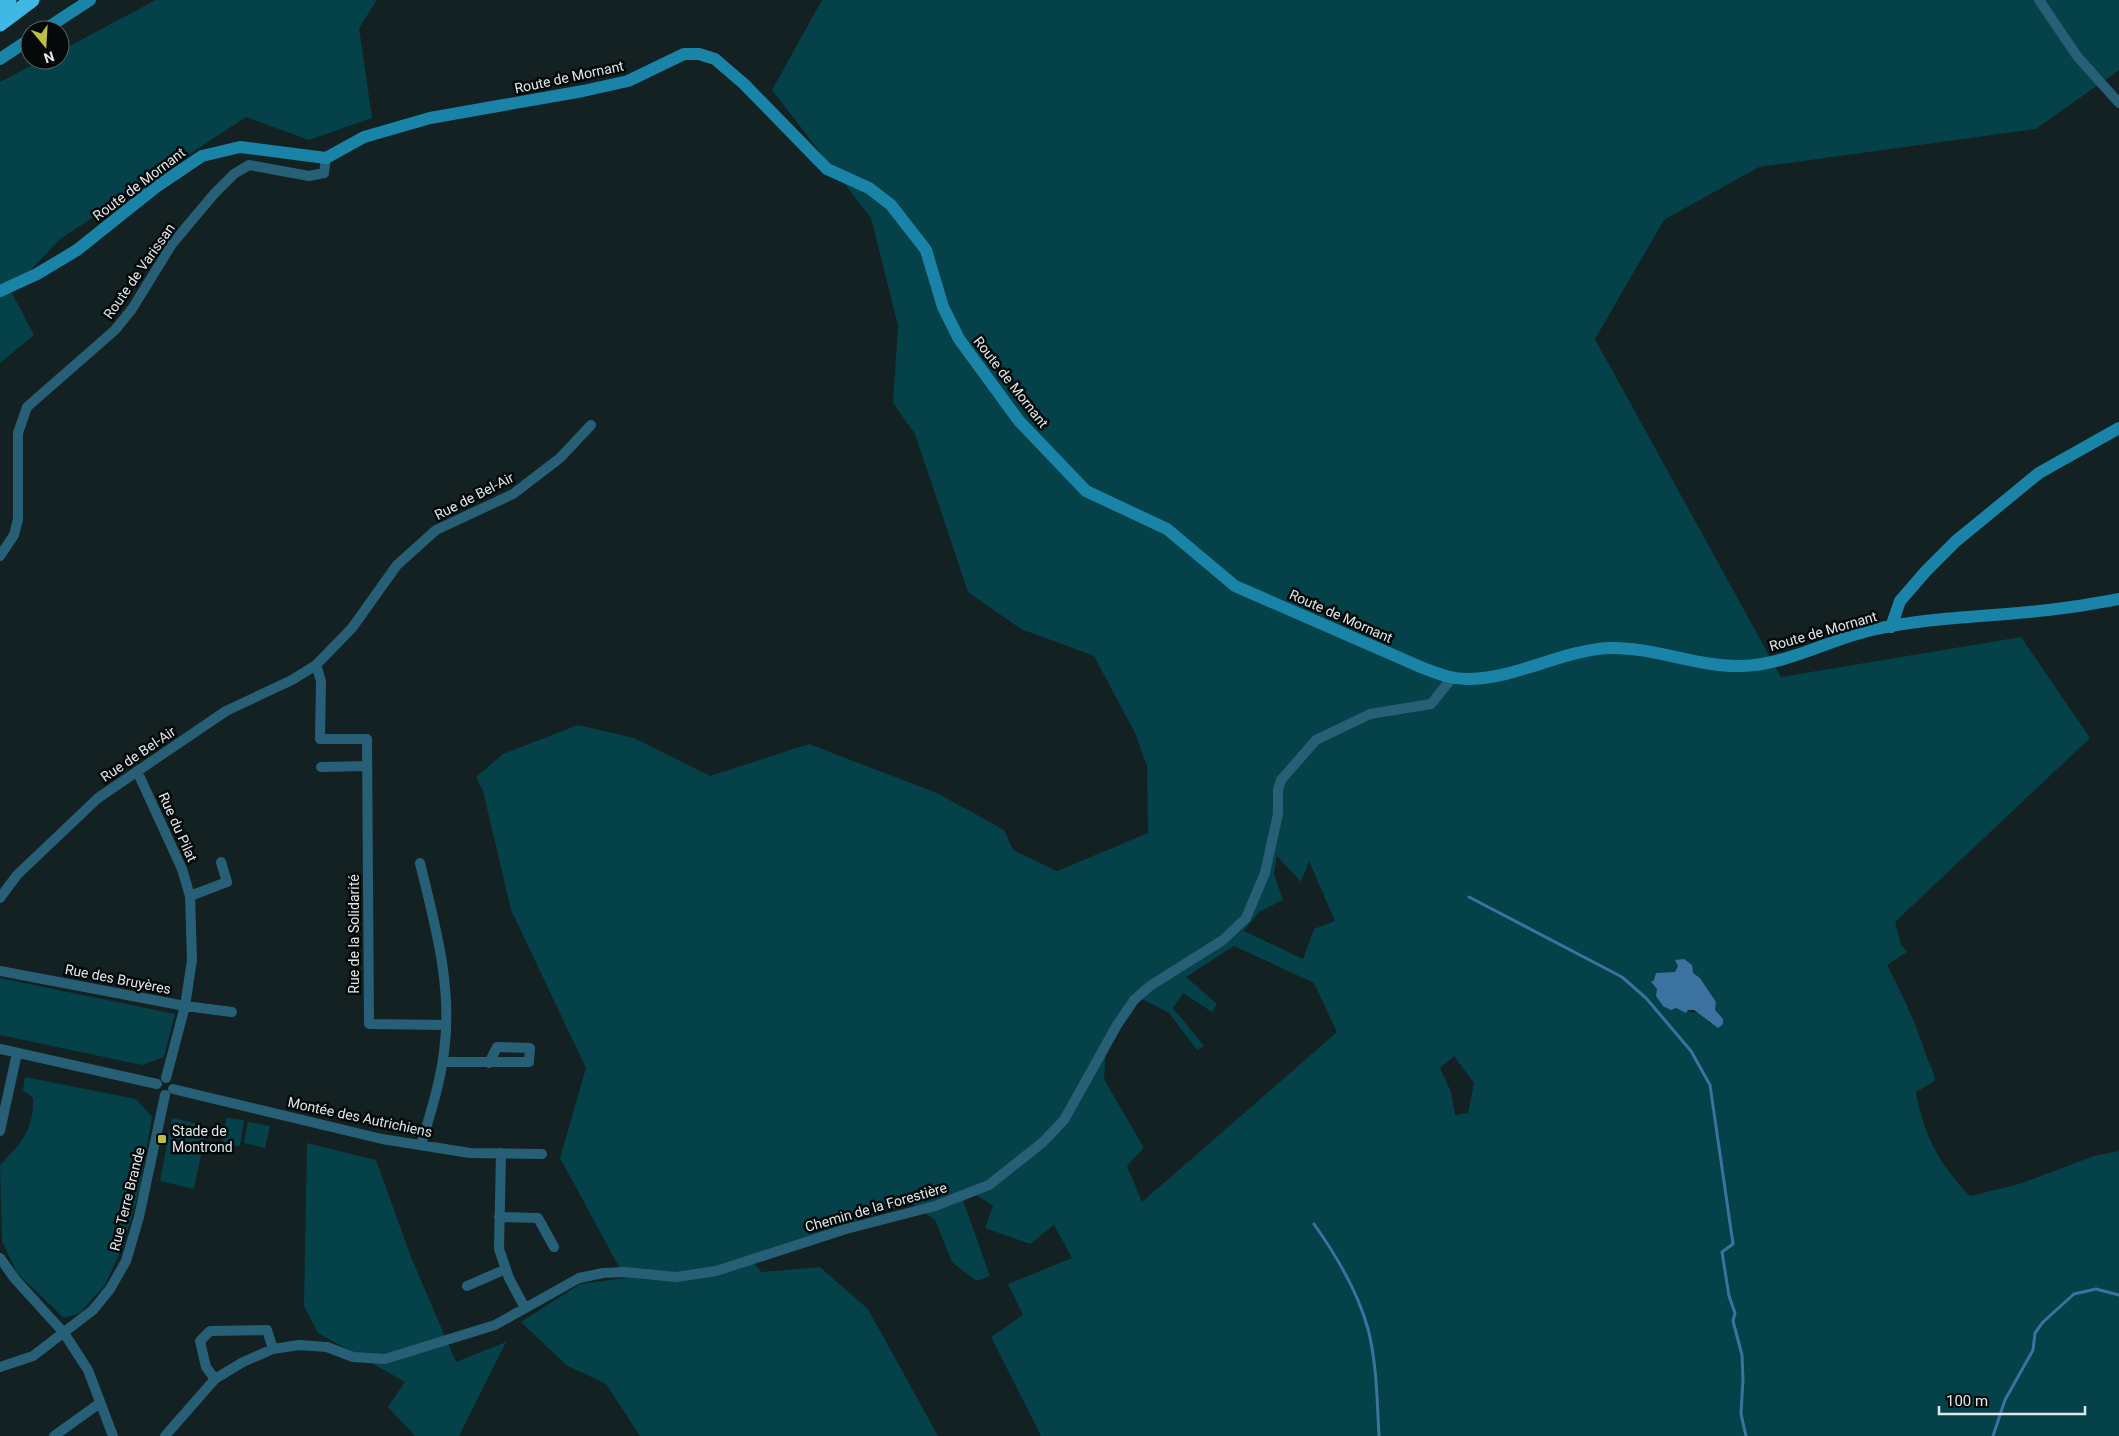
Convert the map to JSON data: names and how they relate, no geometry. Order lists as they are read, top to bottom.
{
  "streets": {
    "main road": ["Route de Mornant"],
    "street": [
      "Route de Varissan",
      "Rue de Bel-Air",
      "Rue du Pilat",
      "Rue de la Solidarité",
      "Rue des Bruyères",
      "Montée des Autrichiens",
      "Rue Terre Brande",
      "Chemin de la Forestière"
    ]
  },
  "crossings": [
    ["Route de Mornant", "Route de Varissan"],
    ["Route de Mornant", "Chemin de la Forestière"],
    ["Rue de Bel-Air", "Rue du Pilat"],
    ["Rue du Pilat", "Rue des Bruyères"],
    ["Rue du Pilat", "Montée des Autrichiens"],
    ["Rue du Pilat", "Rue Terre Brande"],
    ["Montée des Autrichiens", "Rue Terre Brande"]
  ],
  "places": {
    "transit": ["Stade de Montrond"]
  },
  "scale_bar": "100 m",
  "north": "bottom"
}
